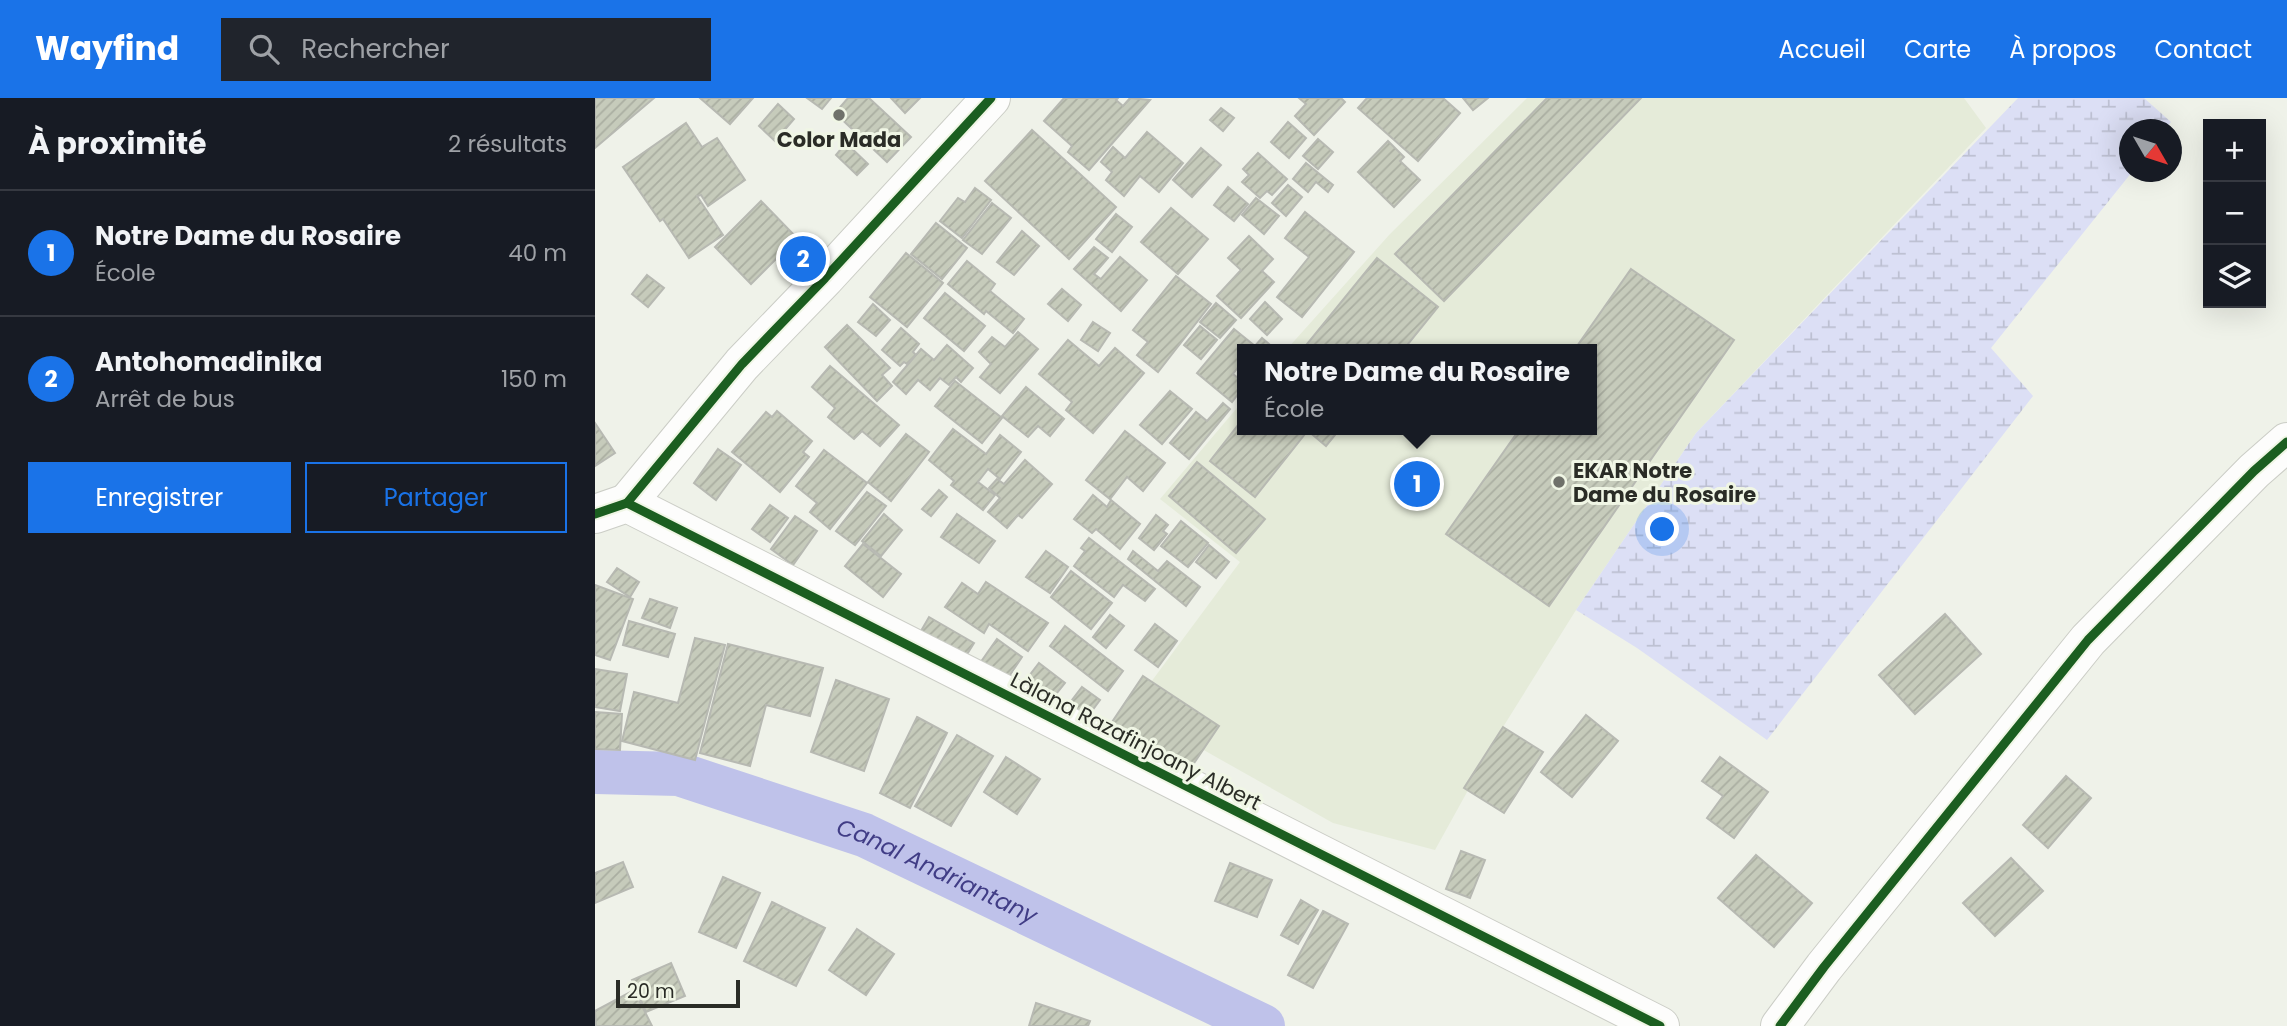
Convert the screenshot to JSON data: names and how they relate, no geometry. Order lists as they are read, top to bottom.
{
  "streets": {
    "street": ["Làlana Razafinjoany Albert"]
  },
  "water": ["Canal Andriantany"],
  "places": ["Color Mada", "EKAR Notre Dame du Rosaire"],
  "scale_bar": "20 m",
  "north": "bottom right",
  "page": {
    "header": "Wayfind",
    "search": "Rechercher",
    "nav": [
      "Accueil",
      "Carte",
      "À propos",
      "Contact"
    ],
    "heading": ["À proximité", "2 résultats"],
    "map_buttons": ["+", "−"],
    "list": [
      {
        "mark": "1",
        "name": "Notre Dame du Rosaire",
        "note": "École",
        "value": "40 m"
      },
      {
        "mark": "2",
        "name": "Antohomadinika",
        "note": "Arrêt de bus",
        "value": "150 m"
      }
    ],
    "pins": ["2", "1"],
    "popup": ["Notre Dame du Rosaire", "École"],
    "buttons": ["Enregistrer", "Partager"],
    "scale": "20 m"
  }
}
